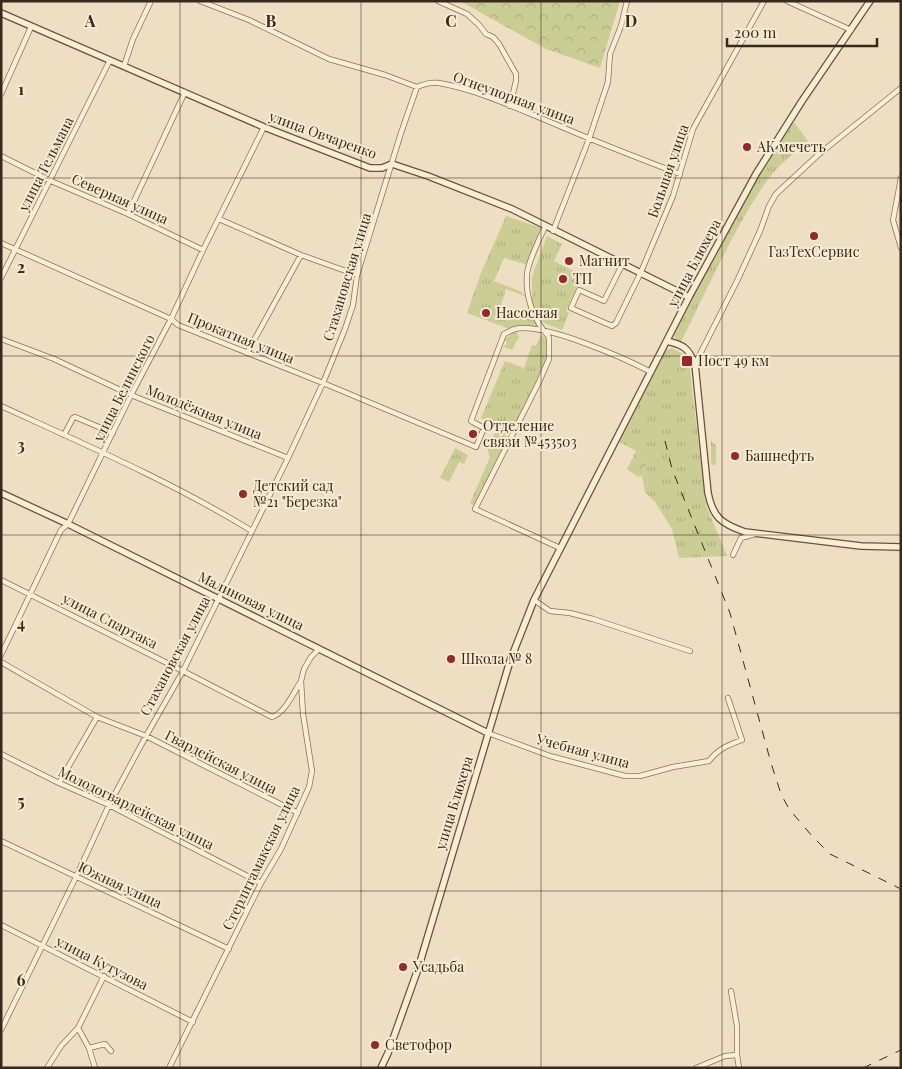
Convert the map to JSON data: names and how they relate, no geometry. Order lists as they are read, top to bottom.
{
  "streets": {
    "main road": ["улица Овчаренко", "улица Блюхера", "Малиновая улица"],
    "street": [
      "Огнеупорная улица",
      "улица Тельмана",
      "Большая улица",
      "Северная улица",
      "Стахановская улица",
      "Прокатная улица",
      "улица Белинского",
      "Молодёжная улица",
      "улица Спартака",
      "Учебная улица",
      "Гвардейская улица",
      "Молодогвардейская улица",
      "Стерлитамакская улица",
      "Южная улица",
      "улица Кутузова"
    ]
  },
  "crossings": [
    ["Огнеупорная улица", "Большая улица"],
    ["Огнеупорная улица", "Стахановская улица"],
    ["улица Овчаренко", "улица Тельмана"],
    ["улица Овчаренко", "Большая улица"],
    ["улица Овчаренко", "улица Блюхера"],
    ["улица Овчаренко", "Стахановская улица"],
    ["улица Овчаренко", "улица Белинского"],
    ["улица Тельмана", "Северная улица"],
    ["улица Тельмана", "Прокатная улица"],
    ["Северная улица", "улица Белинского"],
    ["улица Блюхера", "Малиновая улица"],
    ["улица Блюхера", "Учебная улица"],
    ["Стахановская улица", "Прокатная улица"],
    ["Стахановская улица", "Молодёжная улица"],
    ["Стахановская улица", "Малиновая улица"],
    ["Стахановская улица", "улица Спартака"],
    ["Стахановская улица", "Гвардейская улица"],
    ["Стахановская улица", "Молодогвардейская улица"],
    ["Стахановская улица", "Южная улица"],
    ["Стахановская улица", "улица Кутузова"],
    ["Прокатная улица", "улица Белинского"],
    ["улица Белинского", "Молодёжная улица"],
    ["улица Белинского", "Малиновая улица"],
    ["улица Белинского", "улица Спартака"],
    ["Малиновая улица", "Учебная улица"],
    ["Малиновая улица", "Стерлитамакская улица"],
    ["улица Спартака", "Стерлитамакская улица"],
    ["Гвардейская улица", "Стерлитамакская улица"],
    ["Молодогвардейская улица", "Стерлитамакская улица"],
    ["Стерлитамакская улица", "Южная улица"],
    ["Стерлитамакская улица", "улица Кутузова"]
  ],
  "places": {
    "other": [
      "АК мечеть",
      "ГазТехСервис",
      "Магнит",
      "ТП",
      "Насосная",
      "Отделение связи №453503",
      "Башнефть",
      "Детский сад №21 \"Березка\"",
      "Школа № 8",
      "Усадьба",
      "Светофор"
    ],
    "transit": ["Пост 49 км"]
  },
  "scale_bar": "200 m",
  "grid": {
    "columns": [
      "A",
      "B",
      "C",
      "D"
    ],
    "rows": [
      "1",
      "2",
      "3",
      "4",
      "5",
      "6"
    ]
  }
}
